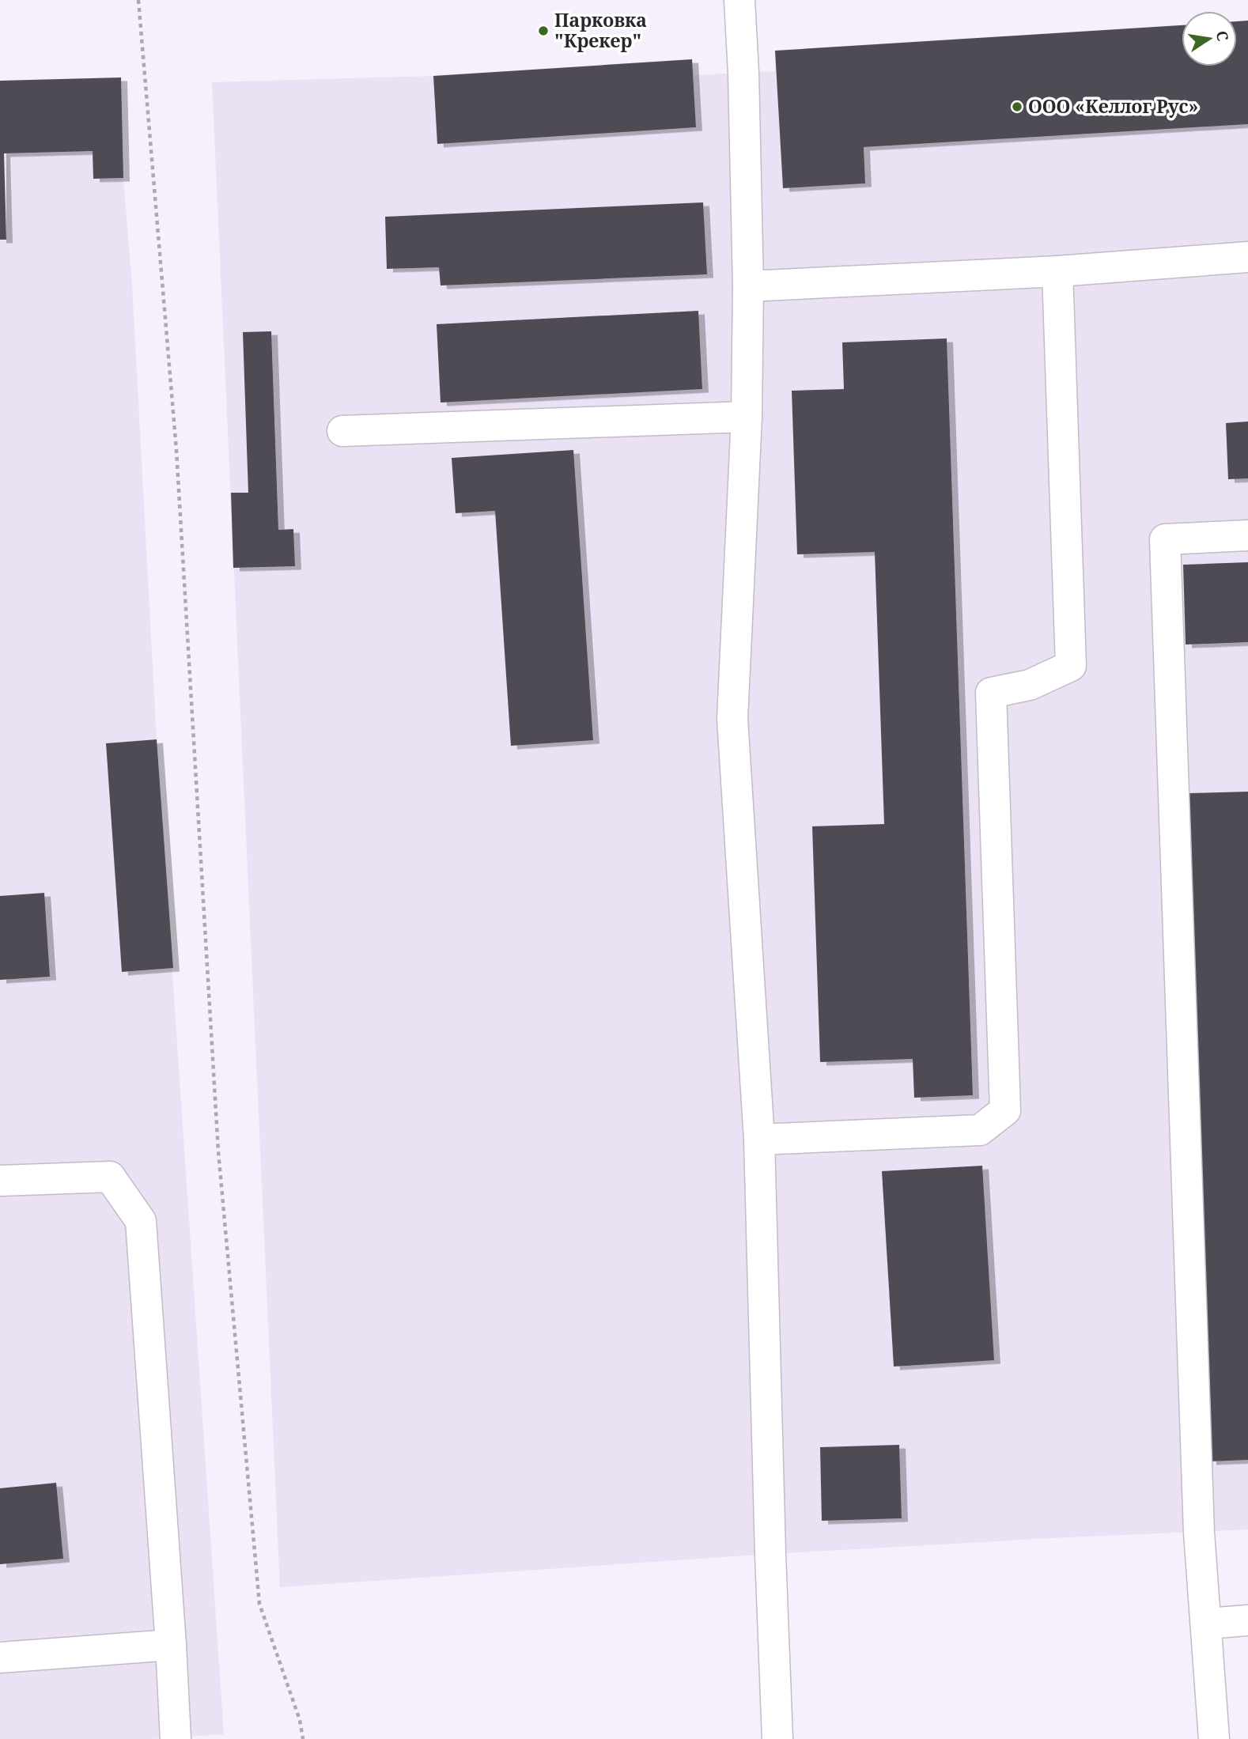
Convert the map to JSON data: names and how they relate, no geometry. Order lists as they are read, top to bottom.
{
  "places": ["Парковка \"Крекер\"", "ООО «Келлог Рус»"],
  "north": "right"
}
